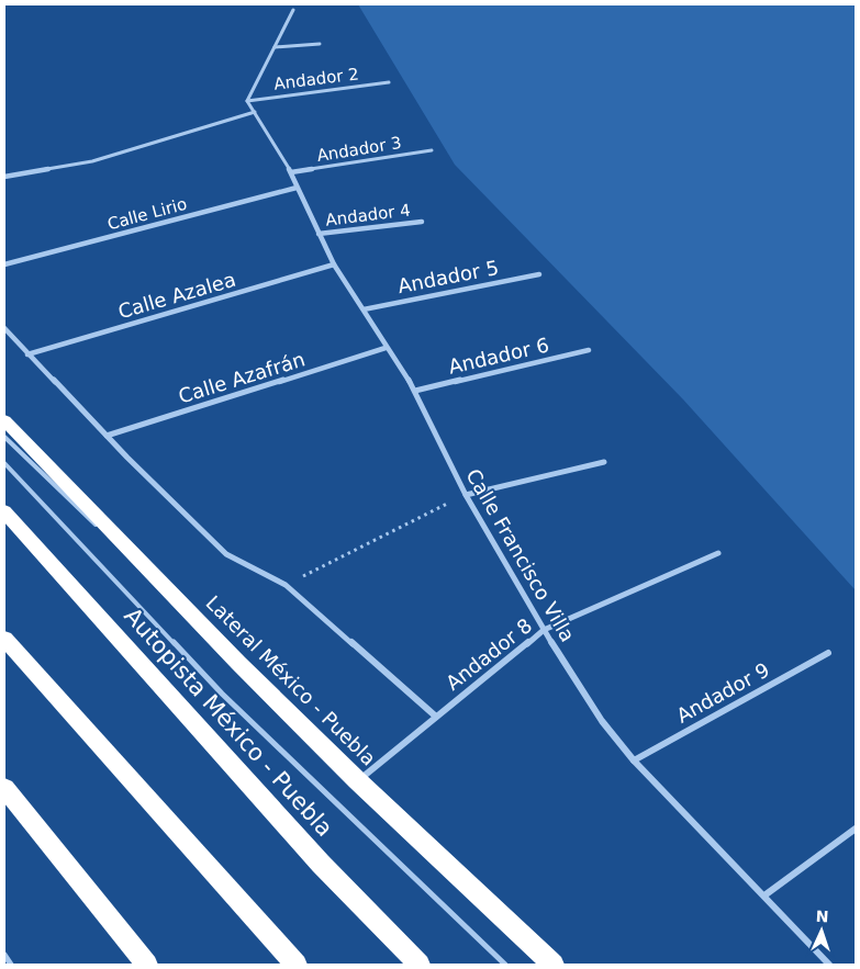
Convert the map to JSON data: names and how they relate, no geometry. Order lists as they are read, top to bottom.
{
  "streets": {
    "highway": ["Lateral México - Puebla", "Autopista México - Puebla"],
    "street": [
      "Andador 2",
      "Andador 3",
      "Calle Lirio",
      "Andador 4",
      "Andador 5",
      "Calle Azalea",
      "Andador 6",
      "Calle Azafrán",
      "Calle Francisco Villa",
      "Andador 8",
      "Andador 9"
    ]
  },
  "crossings": [
    ["Andador 2", "Calle Francisco Villa"],
    ["Andador 3", "Calle Francisco Villa"],
    ["Calle Lirio", "Calle Francisco Villa"],
    ["Andador 4", "Calle Francisco Villa"],
    ["Andador 5", "Calle Francisco Villa"],
    ["Calle Azalea", "Calle Francisco Villa"],
    ["Andador 6", "Calle Francisco Villa"],
    ["Calle Azafrán", "Calle Francisco Villa"],
    ["Calle Francisco Villa", "Andador 8"],
    ["Calle Francisco Villa", "Andador 9"],
    ["Andador 8", "Lateral México - Puebla"]
  ],
  "north": "top"
}
